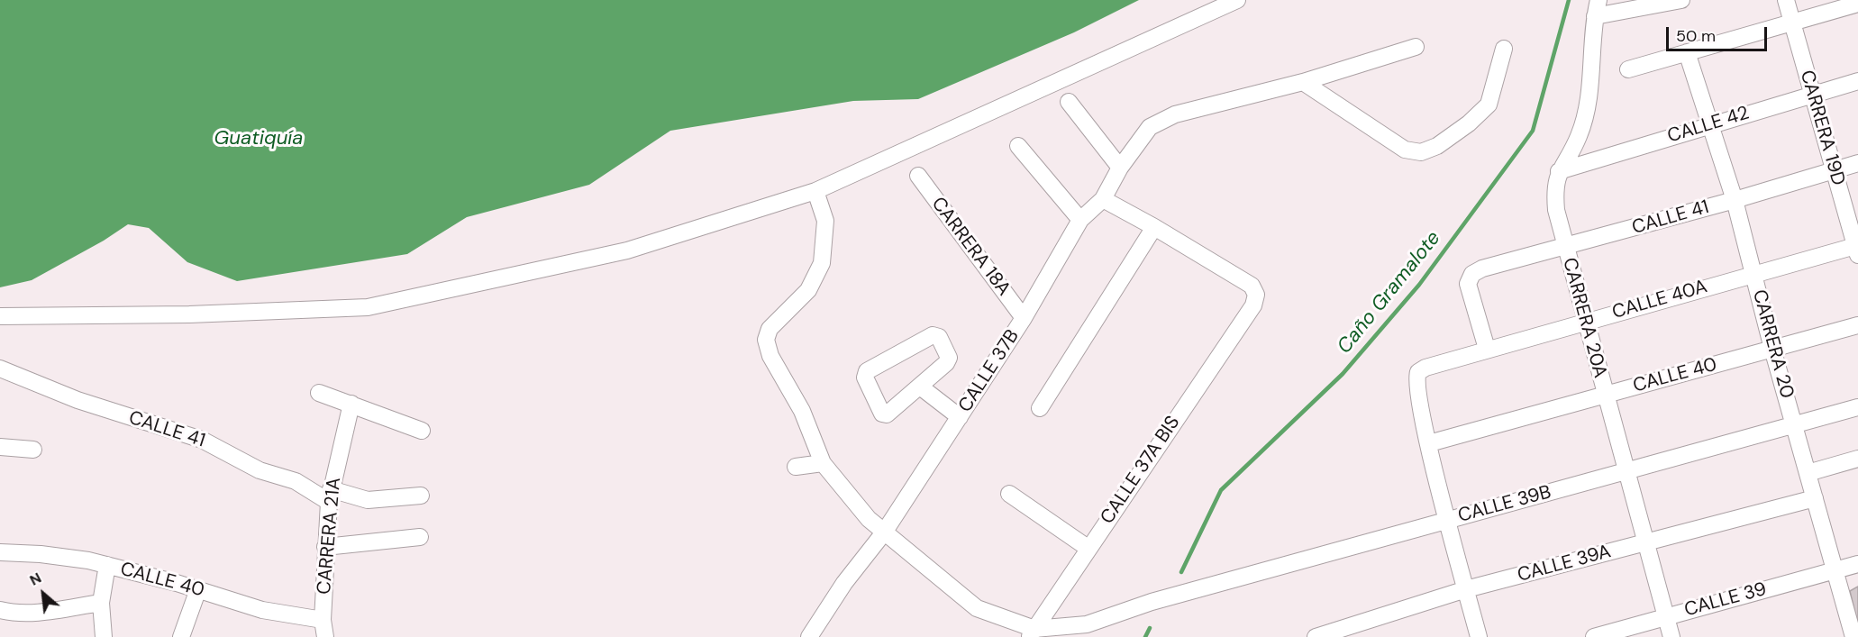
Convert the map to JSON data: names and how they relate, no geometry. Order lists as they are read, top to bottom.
{
  "streets": {
    "street": [
      "CALLE 42",
      "CARRERA 19D",
      "CALLE 41",
      "CARRERA 18A",
      "CALLE 40A",
      "CARRERA 20A",
      "CARRERA 20",
      "CALLE 37B",
      "CALLE 40",
      "CALLE 37A BIS",
      "CALLE 39B",
      "CARRERA 21A",
      "CALLE 39A",
      "CALLE 39"
    ]
  },
  "crossings": [
    ["CALLE 42", "CARRERA 19D"],
    ["CALLE 42", "CARRERA 20A"],
    ["CALLE 42", "CARRERA 20"],
    ["CARRERA 19D", "CALLE 41"],
    ["CARRERA 19D", "CALLE 40A"],
    ["CALLE 41", "CALLE 40A"],
    ["CALLE 41", "CARRERA 20A"],
    ["CALLE 41", "CARRERA 20"],
    ["CALLE 41", "CARRERA 21A"],
    ["CARRERA 18A", "CALLE 37B"],
    ["CALLE 40A", "CARRERA 20A"],
    ["CALLE 40A", "CARRERA 20"],
    ["CALLE 40A", "CALLE 40"],
    ["CARRERA 20A", "CALLE 40"],
    ["CARRERA 20A", "CALLE 39B"],
    ["CARRERA 20A", "CALLE 39A"],
    ["CARRERA 20A", "CALLE 39"],
    ["CARRERA 20", "CALLE 40"],
    ["CARRERA 20", "CALLE 39B"],
    ["CARRERA 20", "CALLE 39A"],
    ["CARRERA 20", "CALLE 39"],
    ["CALLE 40", "CARRERA 21A"],
    ["CALLE 37A BIS", "CALLE 39B"]
  ],
  "water": ["Guatiquía", "Caño Gramalote"],
  "scale_bar": "50 m",
  "north": "top left"
}
